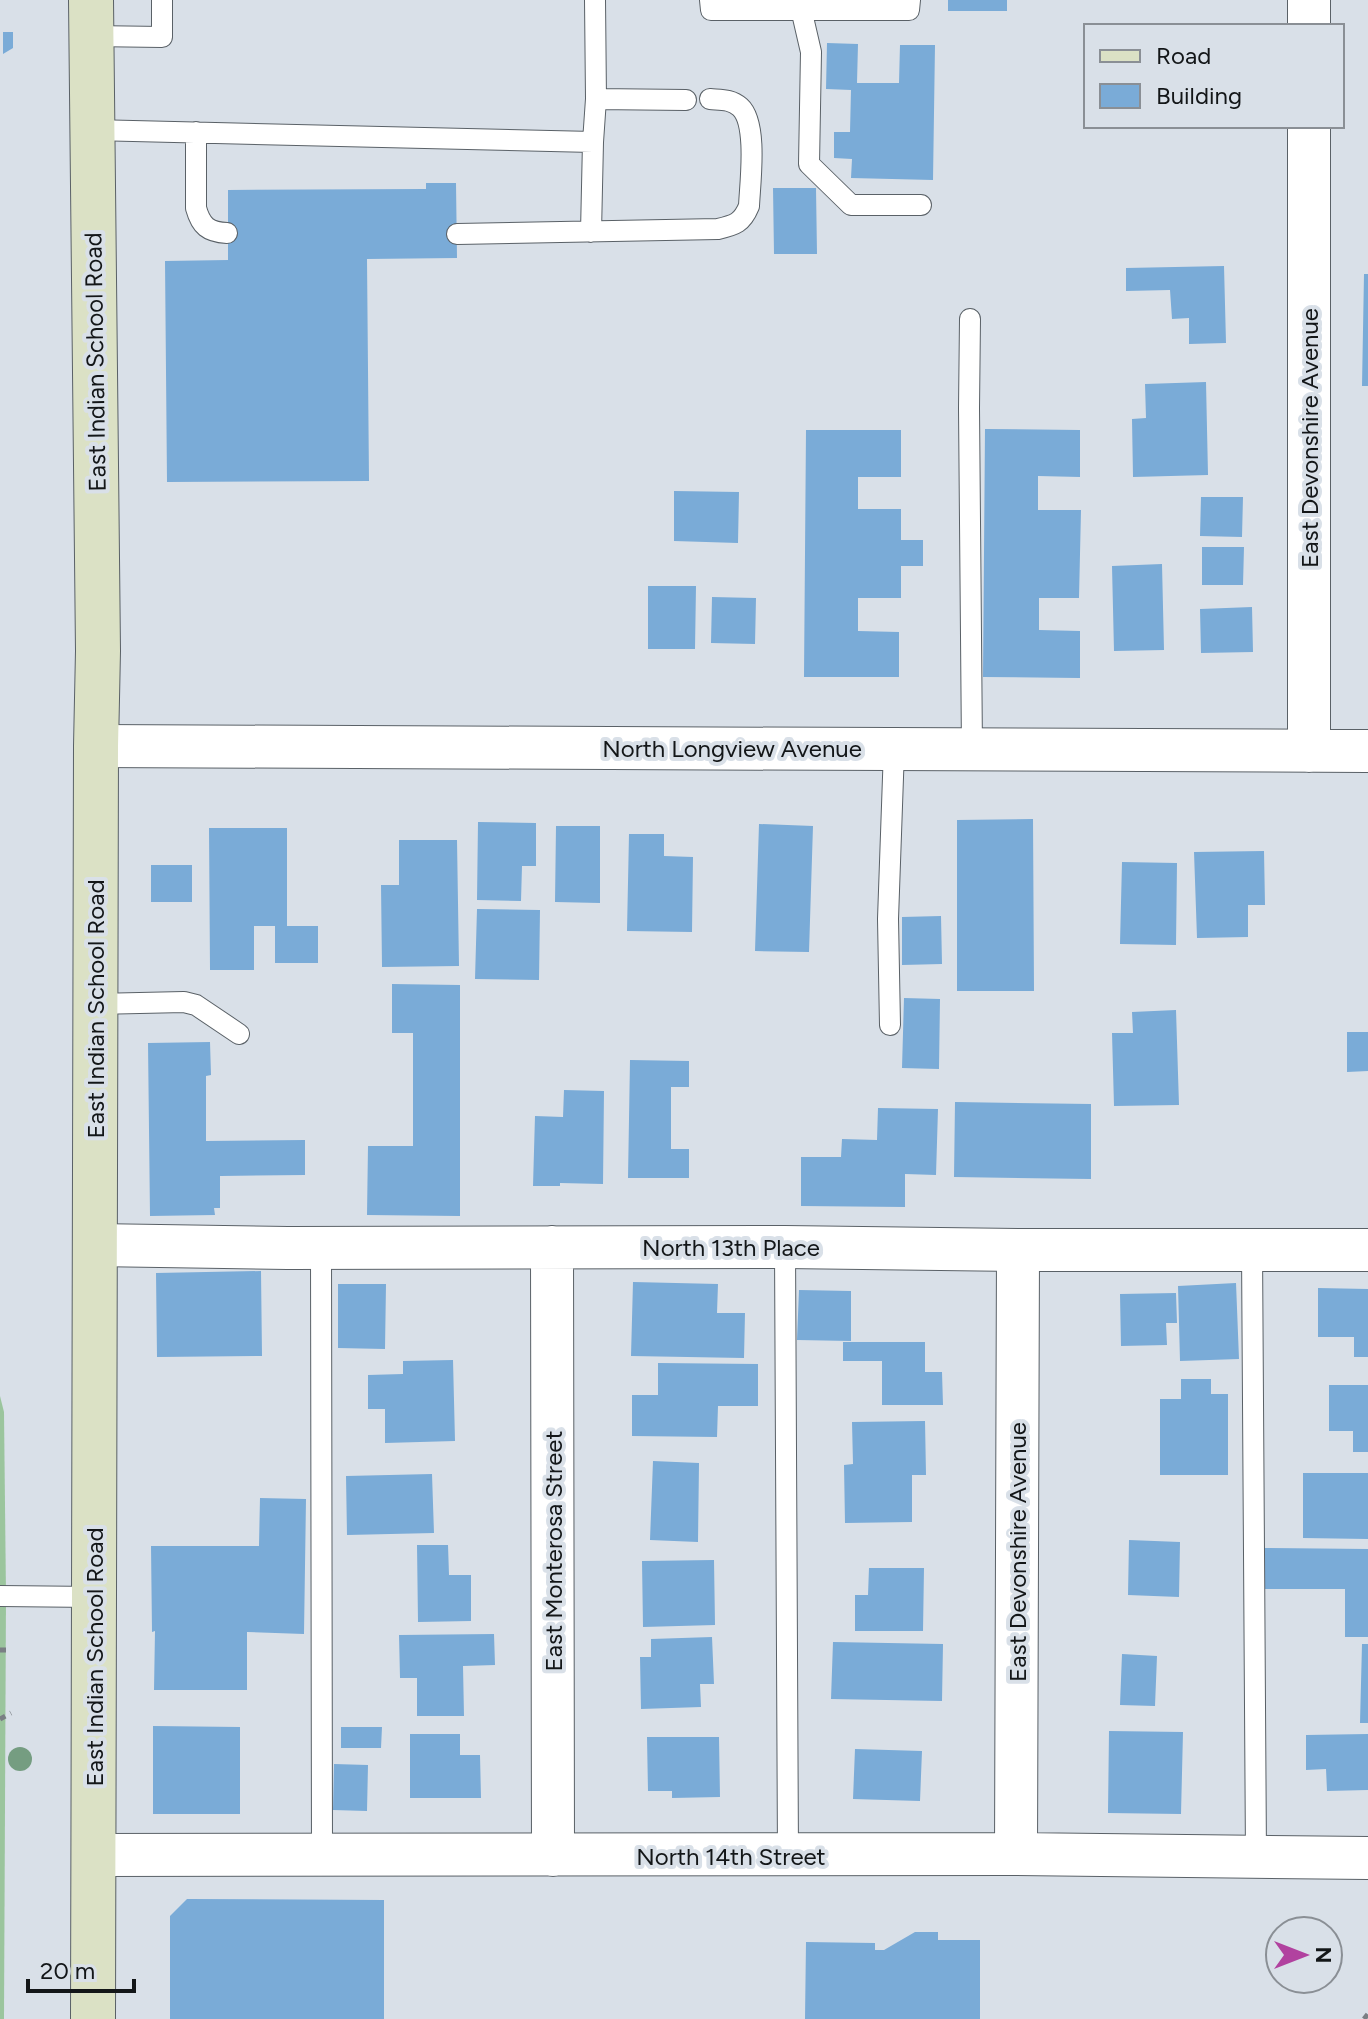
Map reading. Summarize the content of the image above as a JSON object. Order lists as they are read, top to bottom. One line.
{"streets":{"main road":["East Indian School Road"],"street":["East Devonshire Avenue","North Longview Avenue","North 13th Place","East Monterosa Street","North 14th Street"]},"crossings":[["East Indian School Road","North Longview Avenue"],["East Indian School Road","North 13th Place"],["East Indian School Road","North 14th Street"],["East Devonshire Avenue","North Longview Avenue"],["East Devonshire Avenue","North 13th Place"],["East Devonshire Avenue","North 14th Street"],["North 13th Place","East Monterosa Street"],["East Monterosa Street","North 14th Street"]],"legend":["Road","Building"],"scale_bar":"20 m","north":"right"}
